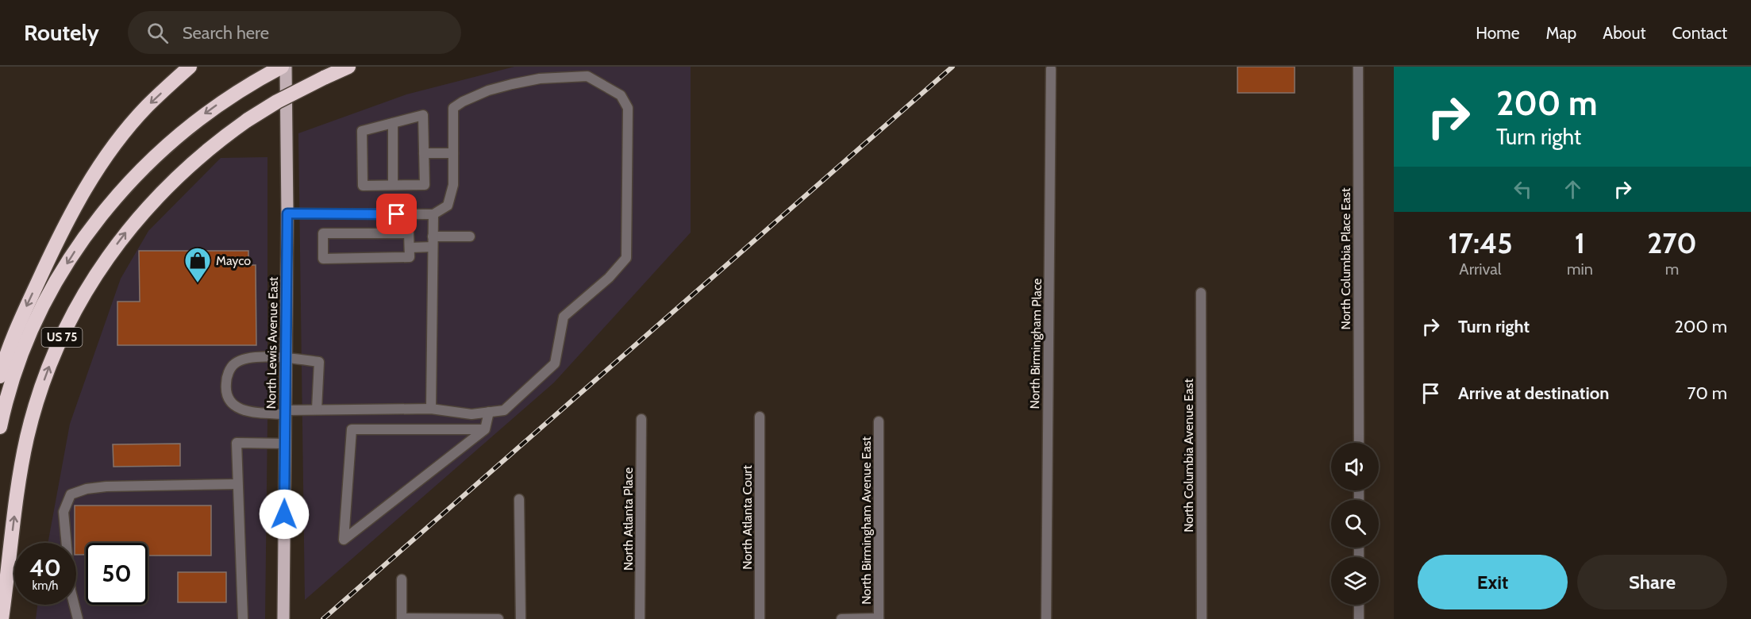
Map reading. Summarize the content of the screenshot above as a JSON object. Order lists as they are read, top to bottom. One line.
{"streets":{"highway":["US 75"],"main road":["North Lewis Avenue East"],"street":["North Columbia Place East","North Birmingham Place","North Columbia Avenue East","North Atlanta Court","North Atlanta Place","North Birmingham Avenue East"]},"places":{"shop":["Mayco"]},"page":{"header":"Routely","search":"Search here","nav":["Home","Map","About","Contact"],"turn":["200 m","Turn right"],"eta":["17:45","Arrival","1","min","270","m"],"list":[{"name":"Turn right","value":"200 m"},{"name":"Arrive at destination","value":"70 m"}],"speed":"40 km/h","limit":"50","buttons":["Exit","Share"]}}
